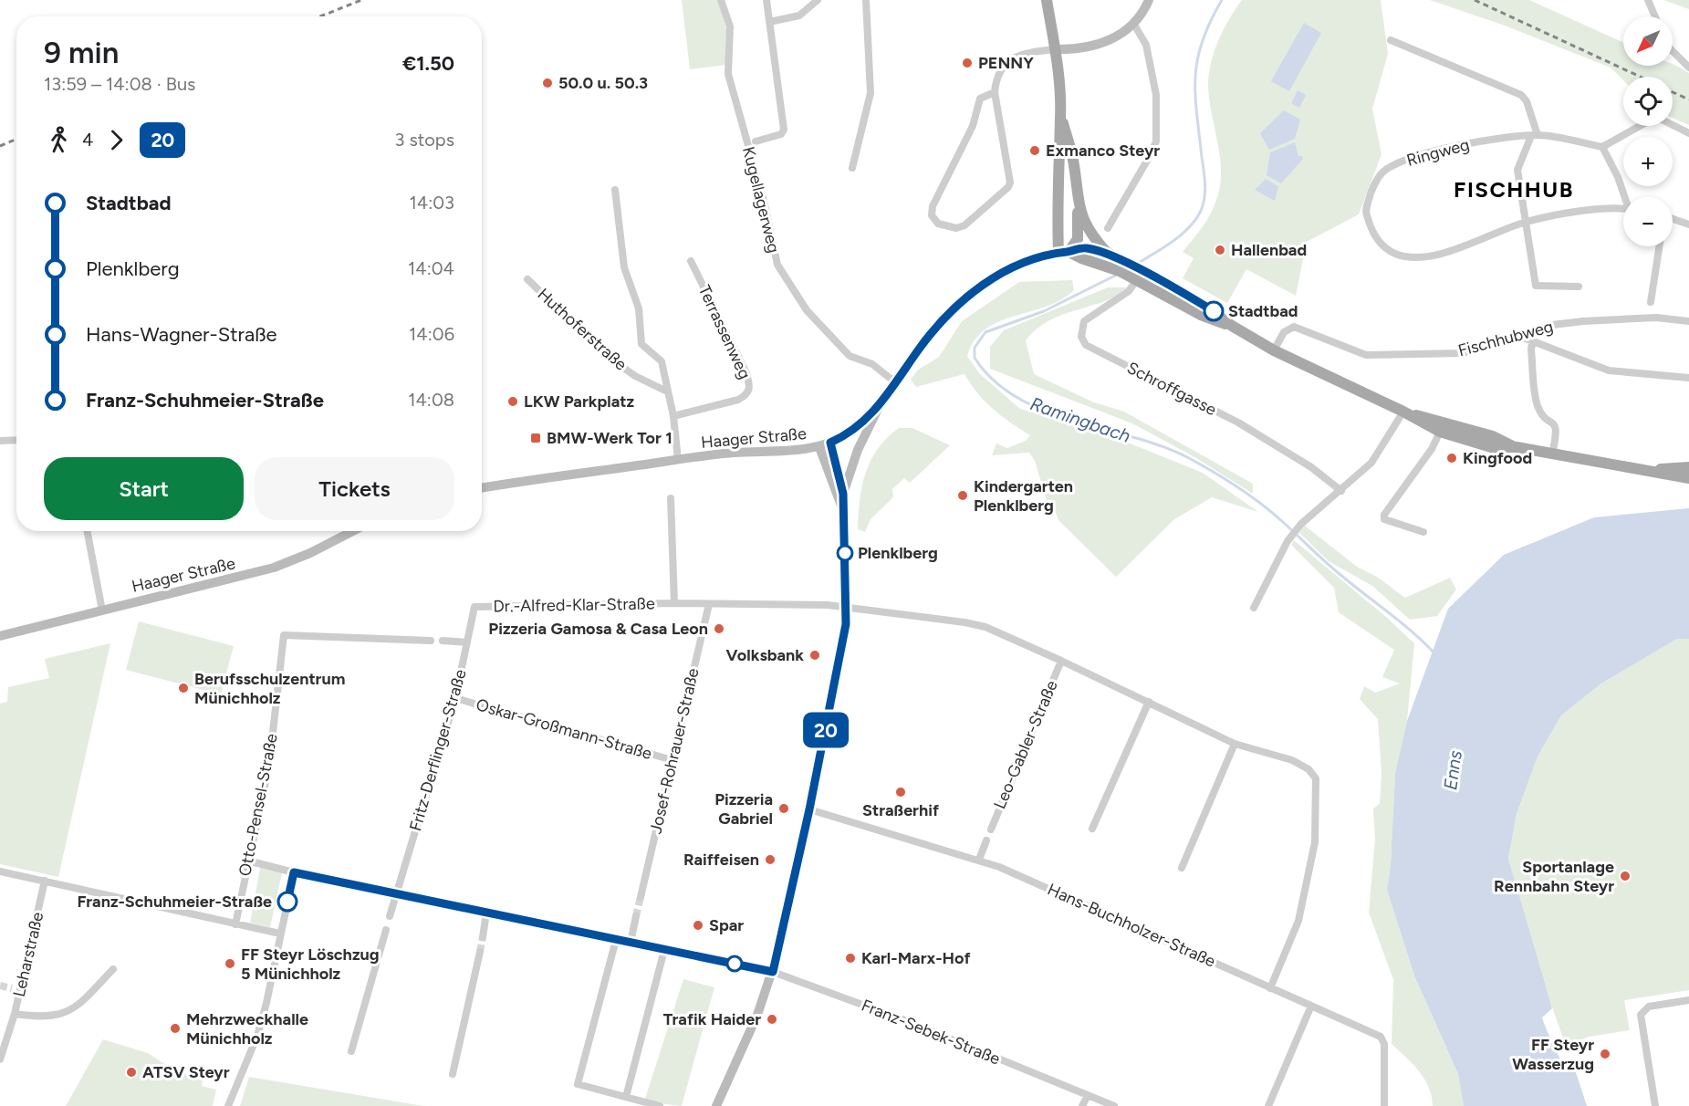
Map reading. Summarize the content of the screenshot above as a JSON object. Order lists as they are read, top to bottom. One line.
{"streets":{"main road":["Haager Straße"],"street":["Ringweg","Kugellagerweg","Huthoferstraße","Terrassenweg","Fischhubweg","Schroffgasse","Dr.-Alfred-Klar-Straße","Oskar-Großmann-Straße","Leo-Gabler-Straße","Fritz-Derflinger-Straße","Josef-Rohrauer-Straße","Otto-Pensel-Straße","Hans-Buchholzer-Straße","Leharstraße","Franz-Sebek-Straße"]},"crossings":[["Kugellagerweg","Haager Straße"],["Huthoferstraße","Terrassenweg"],["Huthoferstraße","Haager Straße"],["Dr.-Alfred-Klar-Straße","Leo-Gabler-Straße"],["Dr.-Alfred-Klar-Straße","Fritz-Derflinger-Straße"],["Dr.-Alfred-Klar-Straße","Josef-Rohrauer-Straße"],["Oskar-Großmann-Straße","Fritz-Derflinger-Straße"],["Oskar-Großmann-Straße","Josef-Rohrauer-Straße"],["Leo-Gabler-Straße","Hans-Buchholzer-Straße"],["Fritz-Derflinger-Straße","Franz-Sebek-Straße"],["Otto-Pensel-Straße","Franz-Sebek-Straße"]],"districts":["FISCHHUB"],"water":["Ramingbach","Enns"],"places":{"other":["PENNY","50.0 u. 50.3","Exmanco Steyr","Hallenbad","Stadtbad","LKW Parkplatz","Kingfood","Kindergarten Plenklberg","Plenklberg","Pizzeria Gamosa & Casa Leon","Volksbank","Berufsschulzentrum Münichholz","Straßerhif","Pizzeria Gabriel","Raiffeisen","Sportanlage Rennbahn Steyr","Franz-Schuhmeier-Straße","Spar","Karl-Marx-Hof","FF Steyr Löschzug 5 Münichholz","Trafik Haider","Mehrzweckhalle Münichholz","FF Steyr Wasserzug","ATSV Steyr"],"transit":["BMW-Werk Tor 1"]},"lines":["bus line 20"],"north":"bottom left","page":{"on_map":"20","map_buttons":["+","−"],"heading":["9 min","13:59 – 14:08 · Bus","€1.50"],"legs":["4","20","3 stops"],"list":[{"name":"Stadtbad","value":"14:03"},{"name":"Plenklberg","value":"14:04"},{"name":"Hans-Wagner-Straße","value":"14:06"},{"name":"Franz-Schuhmeier-Straße","value":"14:08"}],"buttons":["Start","Tickets"]}}
